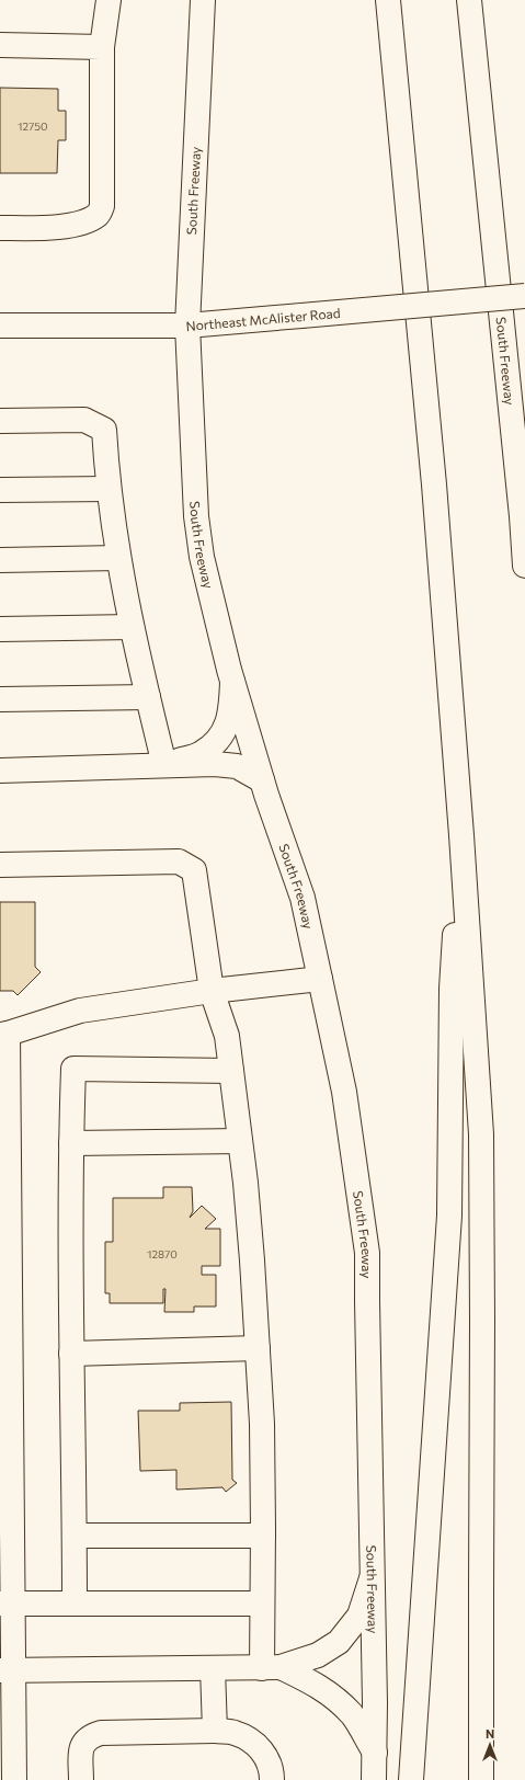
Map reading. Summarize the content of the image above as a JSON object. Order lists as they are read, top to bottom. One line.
{"streets":{"main road":["South Freeway","Northeast McAlister Road"]},"crossings":[["South Freeway","Northeast McAlister Road"]],"house_numbers":["12750","12870"],"north":"top"}
